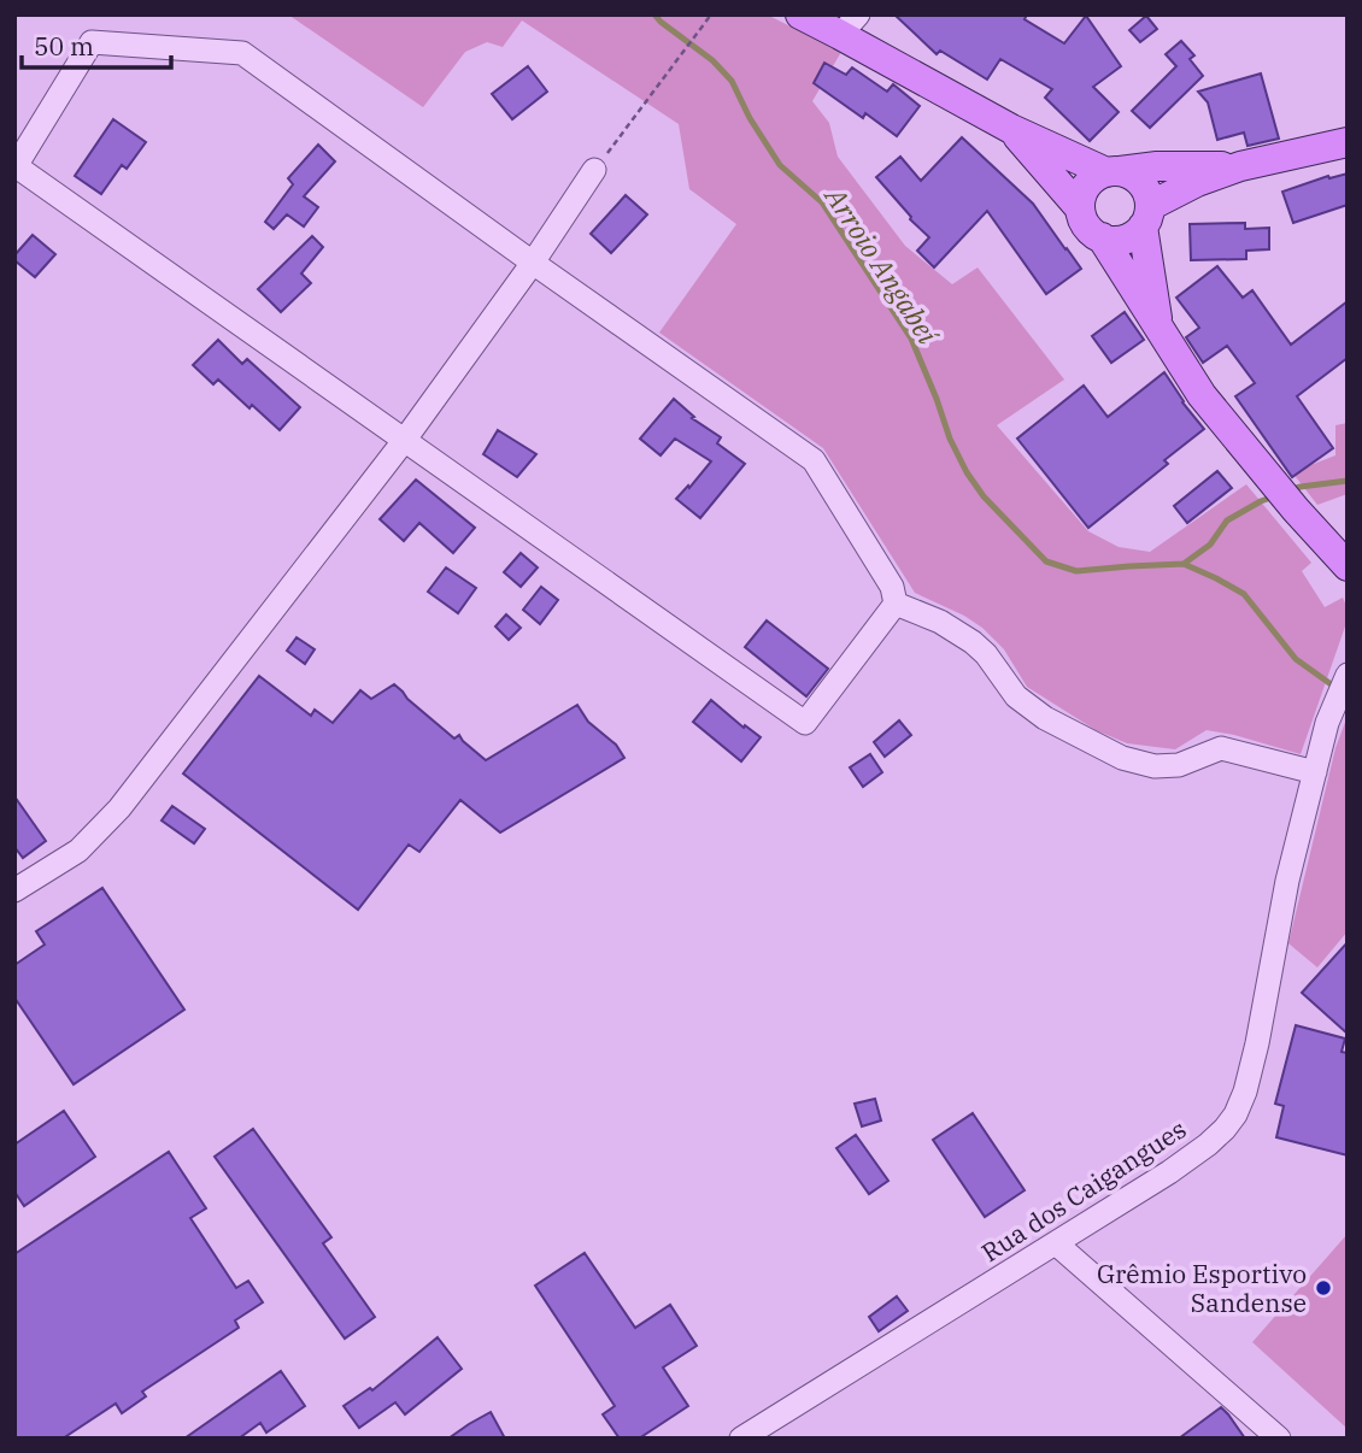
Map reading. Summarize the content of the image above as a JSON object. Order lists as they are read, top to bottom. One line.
{"streets":{"street":["Rua dos Caigangues"]},"water":["Arroio Angabeí"],"places":["Grêmio Esportivo Sandense"],"scale_bar":"50 m"}
